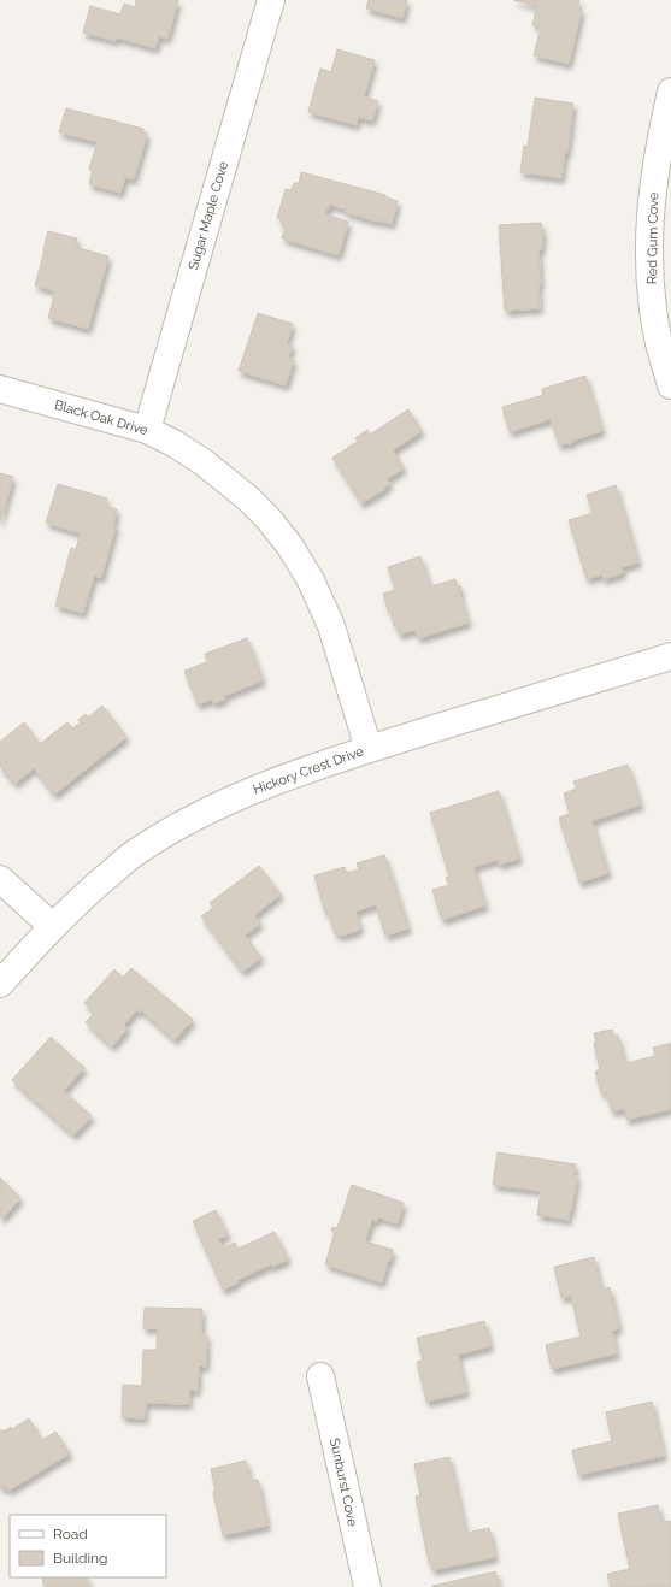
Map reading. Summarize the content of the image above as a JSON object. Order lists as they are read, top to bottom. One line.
{"streets":{"street":["Sugar Maple Cove","Red Gum Cove","Black Oak Drive","Hickory Crest Drive","Sunburst Cove"]},"crossings":[["Sugar Maple Cove","Black Oak Drive"],["Black Oak Drive","Hickory Crest Drive"]],"legend":["Road","Building"]}
